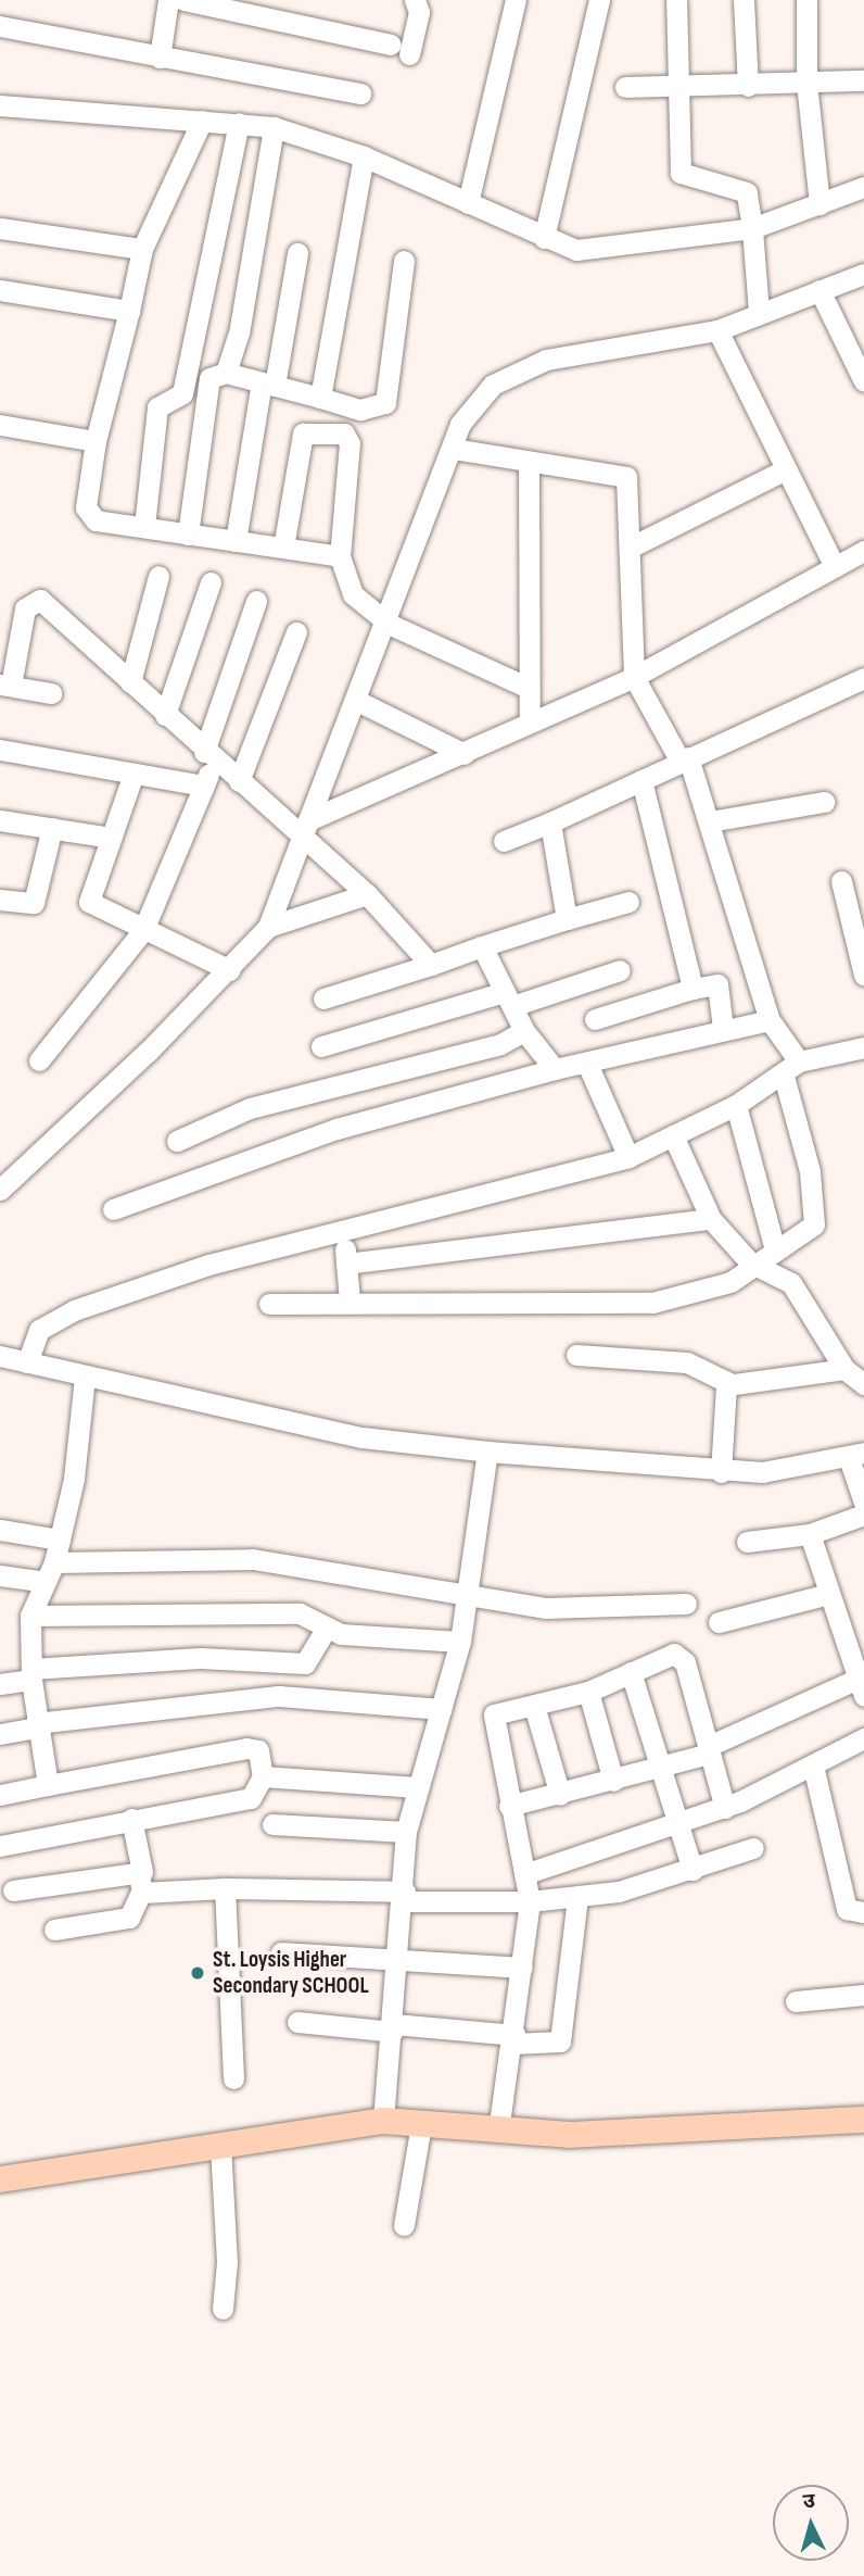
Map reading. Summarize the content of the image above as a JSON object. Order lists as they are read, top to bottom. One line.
{"places":["St. Loysis Higher Secondary SCHOOL"],"north":"top"}
